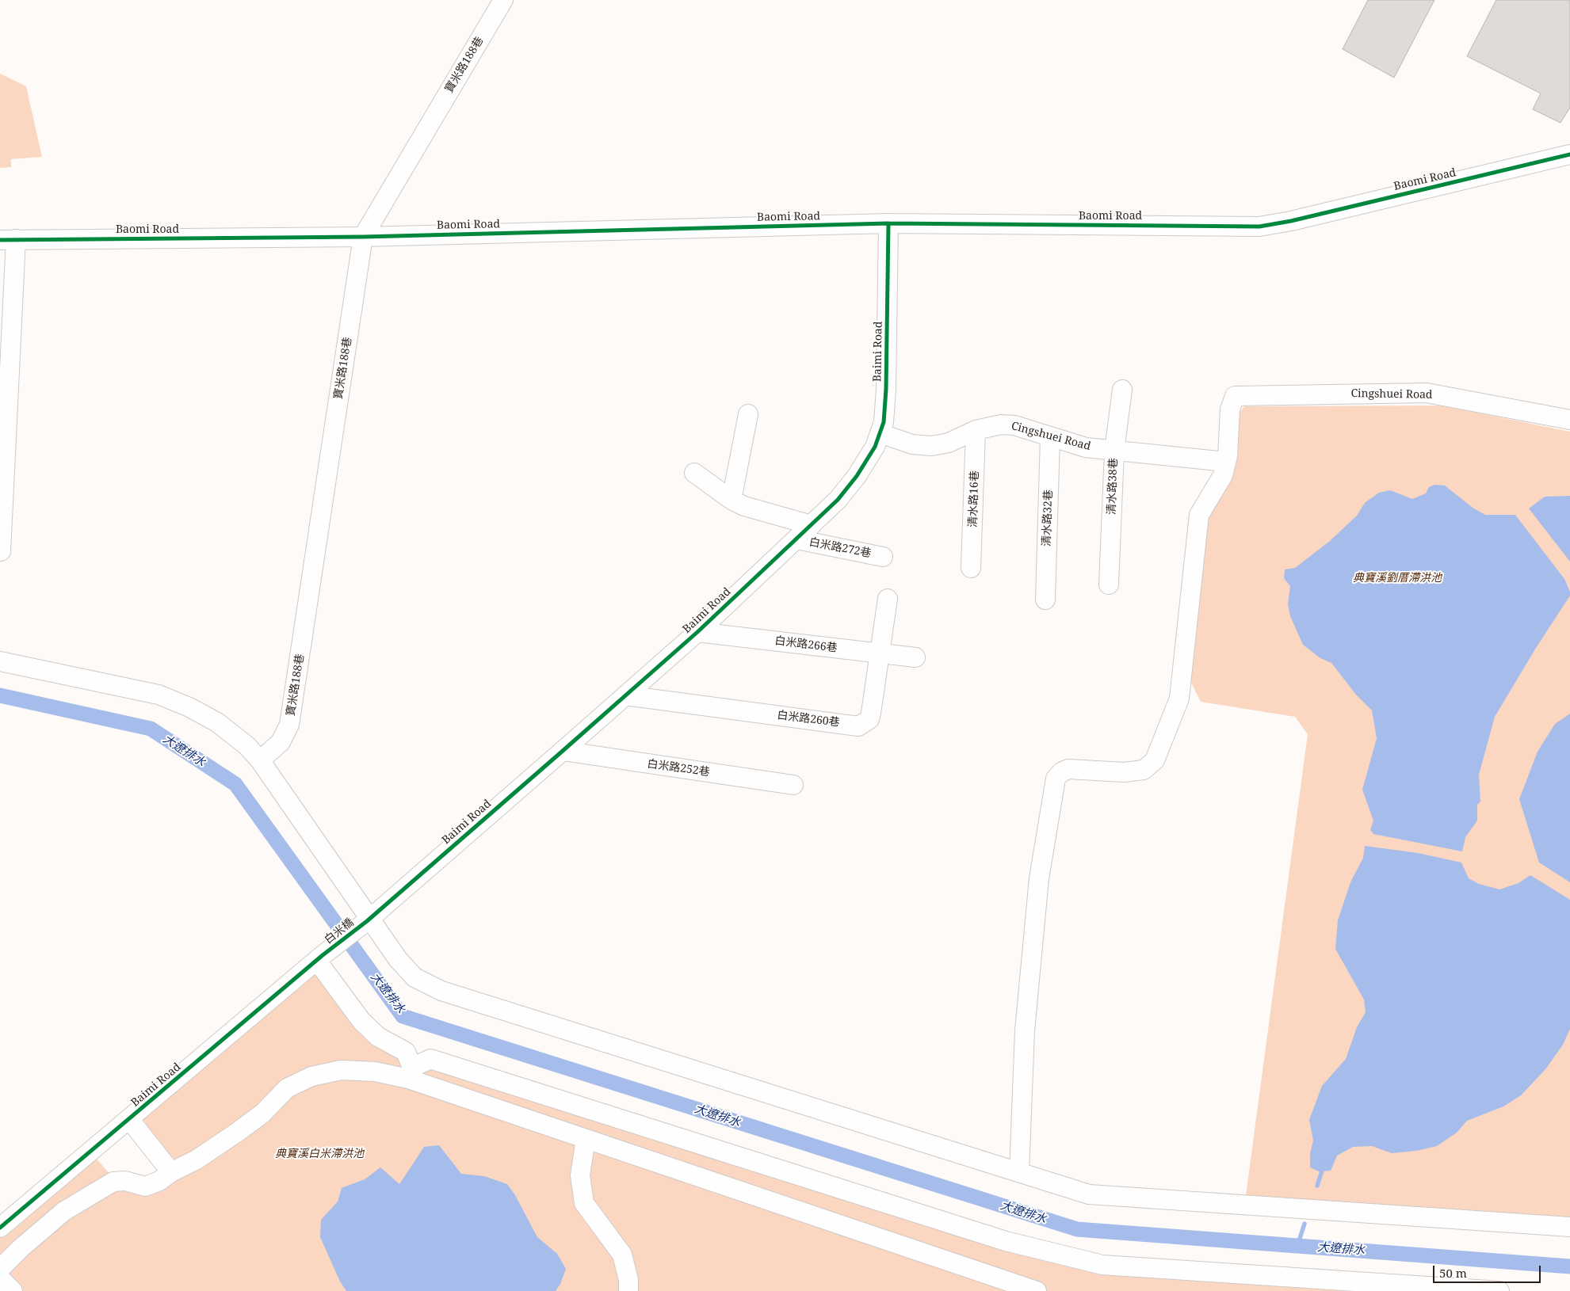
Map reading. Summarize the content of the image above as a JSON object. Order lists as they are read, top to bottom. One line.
{"streets":{"street":["寶米路188巷","Baomi Road","Baimi Road","Cingshuei Road","清水路38巷","清水路16巷","清水路32巷","白米路272巷","白米路266巷","白米路260巷","白米路252巷","白米橋"]},"crossings":[["寶米路188巷","Baomi Road"],["Baomi Road","Baimi Road"],["Baimi Road","Cingshuei Road"],["Baimi Road","白米路272巷"],["Baimi Road","白米路266巷"],["Baimi Road","白米路260巷"],["Baimi Road","白米路252巷"],["Baimi Road","白米橋"],["Cingshuei Road","清水路38巷"],["Cingshuei Road","清水路16巷"],["Cingshuei Road","清水路32巷"],["白米路266巷","白米路260巷"]],"water":["大遼排水"],"parks":["典寶溪劉厝滯洪池","典寶溪白米滯洪池"],"scale_bar":"50 m"}
